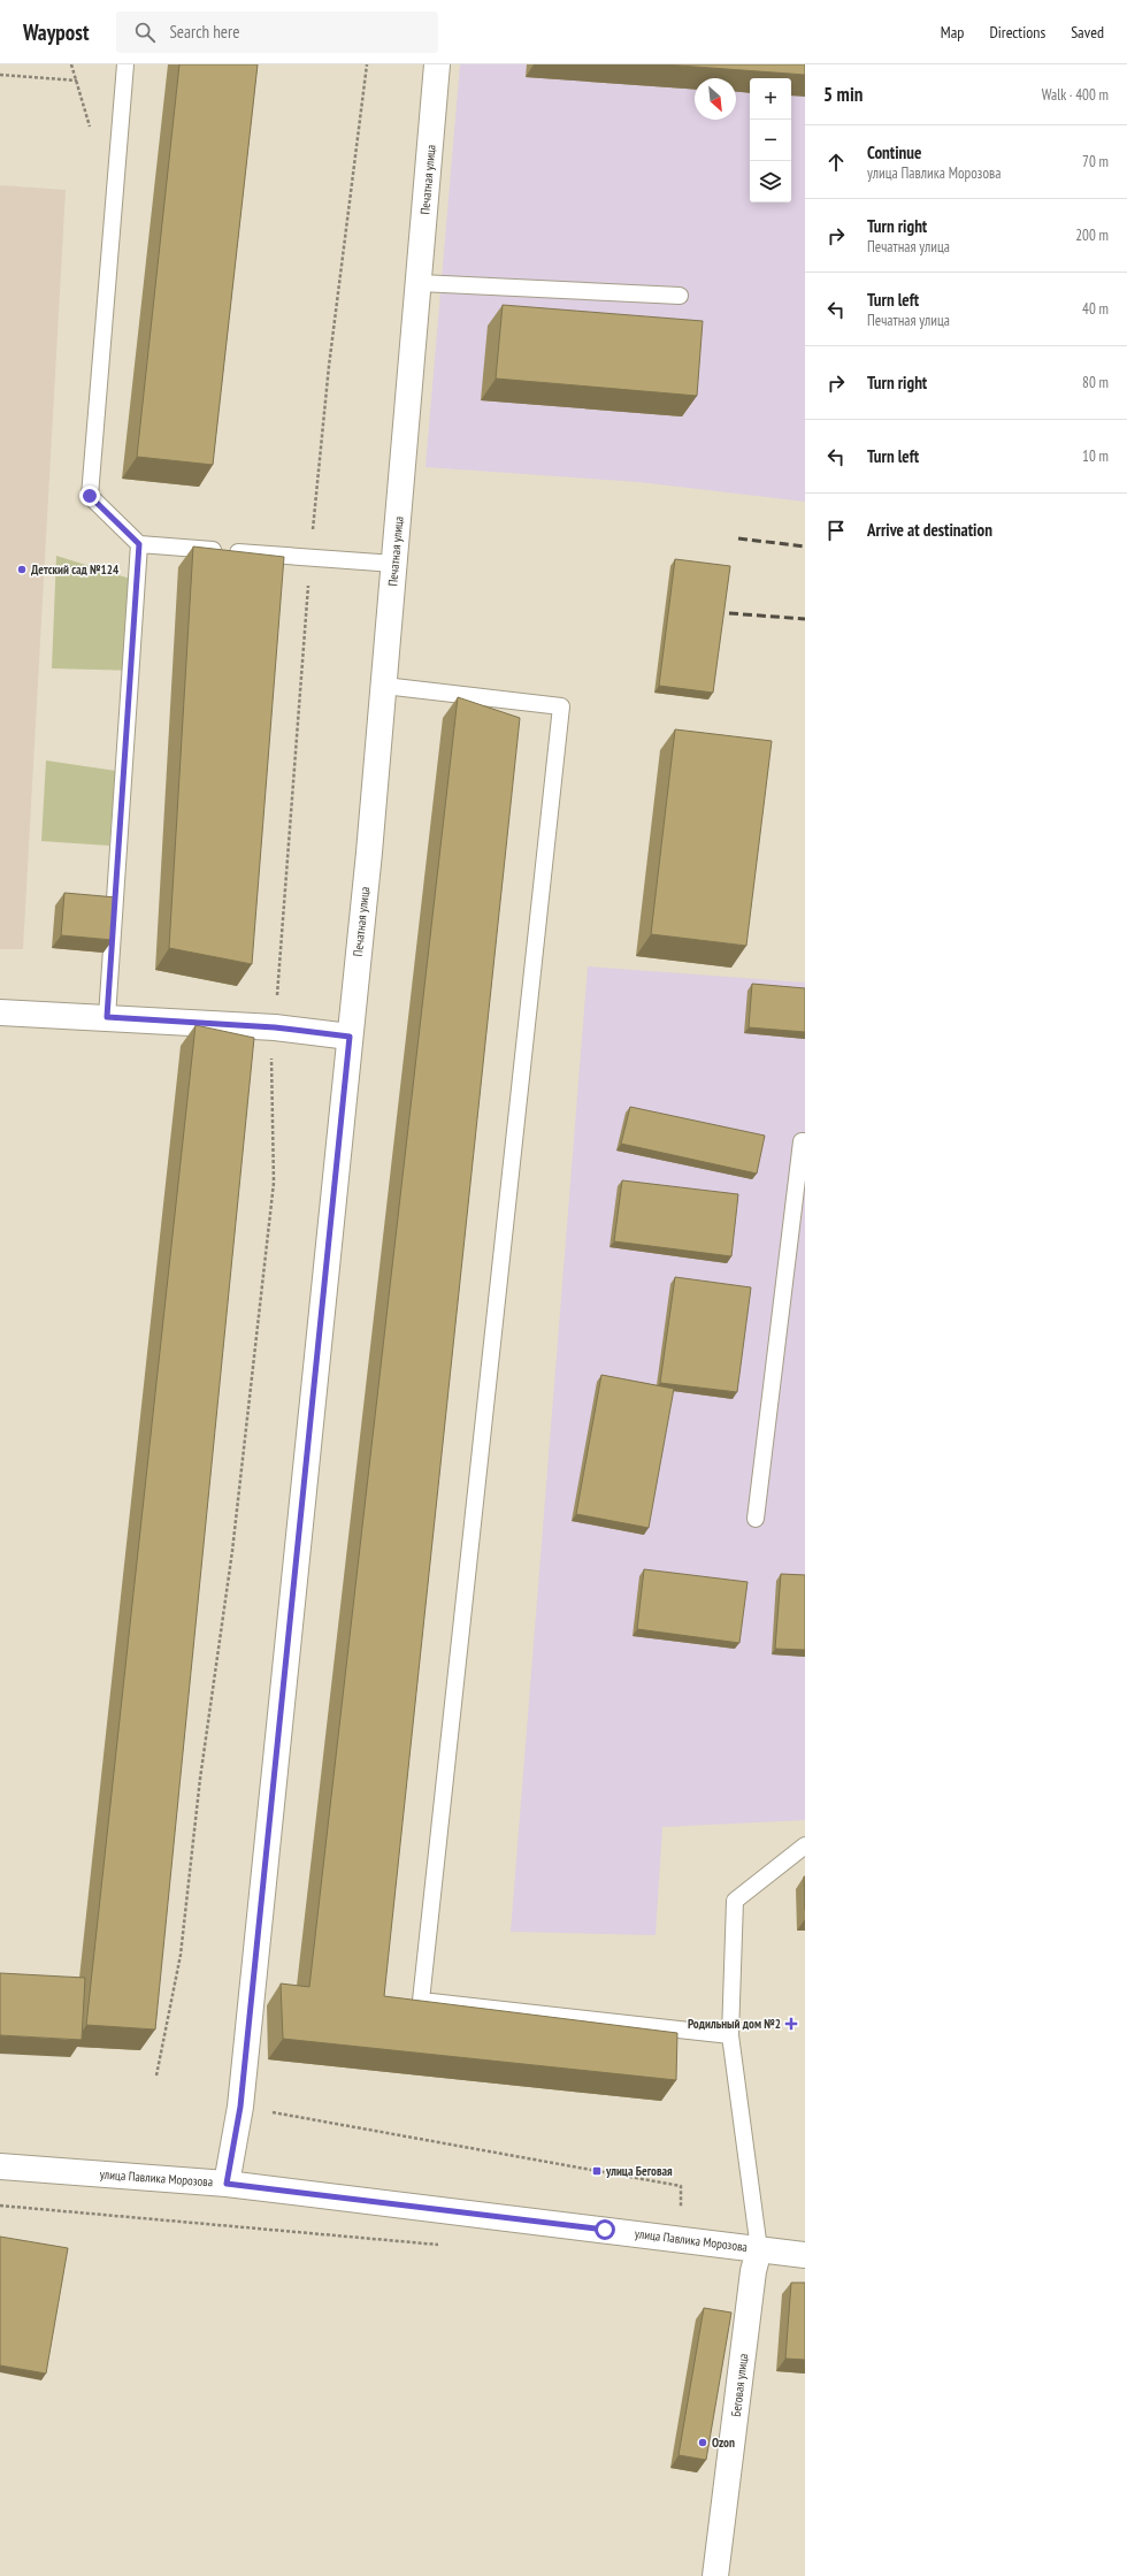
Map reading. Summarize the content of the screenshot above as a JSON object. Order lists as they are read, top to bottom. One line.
{"streets":{"street":["Печатная улица","улица Павлика Морозова","Беговая улица"]},"crossings":[["Печатная улица","улица Павлика Морозова"],["улица Павлика Морозова","Беговая улица"]],"places":{"other":["Детский сад №124","Ozon"],"health":["Родильный дом №2"],"transit":["улица Беговая"]},"north":"bottom right","page":{"header":"Waypost","search":"Search here","nav":["Map","Directions","Saved"],"heading":["5 min","Walk · 400 m"],"map_buttons":["+","−"],"list":[["Continue","улица Павлика Морозова","70 m"],["Turn right","Печатная улица","200 m"],["Turn left","Печатная улица","40 m"],["Turn right","80 m"],["Turn left","10 m"],"Arrive at destination"]}}
